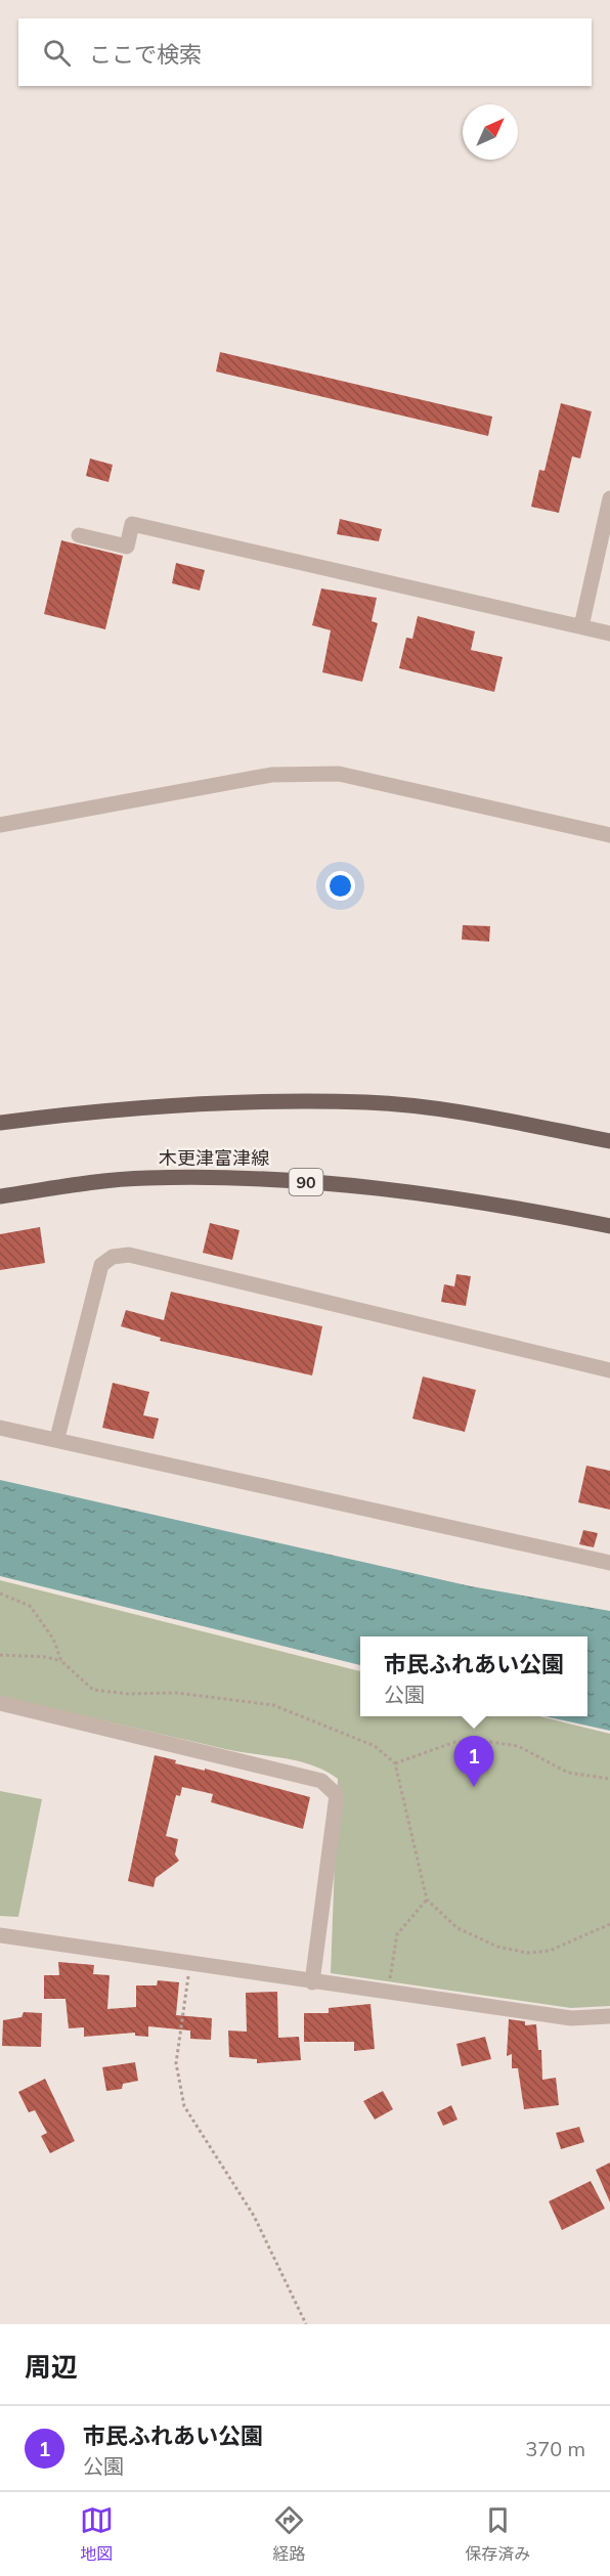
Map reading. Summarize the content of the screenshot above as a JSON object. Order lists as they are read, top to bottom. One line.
{"streets":{"main road":["木更津富津線","90"]},"north":"top right","page":{"search":"ここで検索","popup":["市民ふれあい公園","公園"],"pins":"1","heading":"周辺","list":[{"mark":"1","name":"市民ふれあい公園","note":"公園","value":"370 m"}],"nav":["地図","経路","保存済み"]}}
